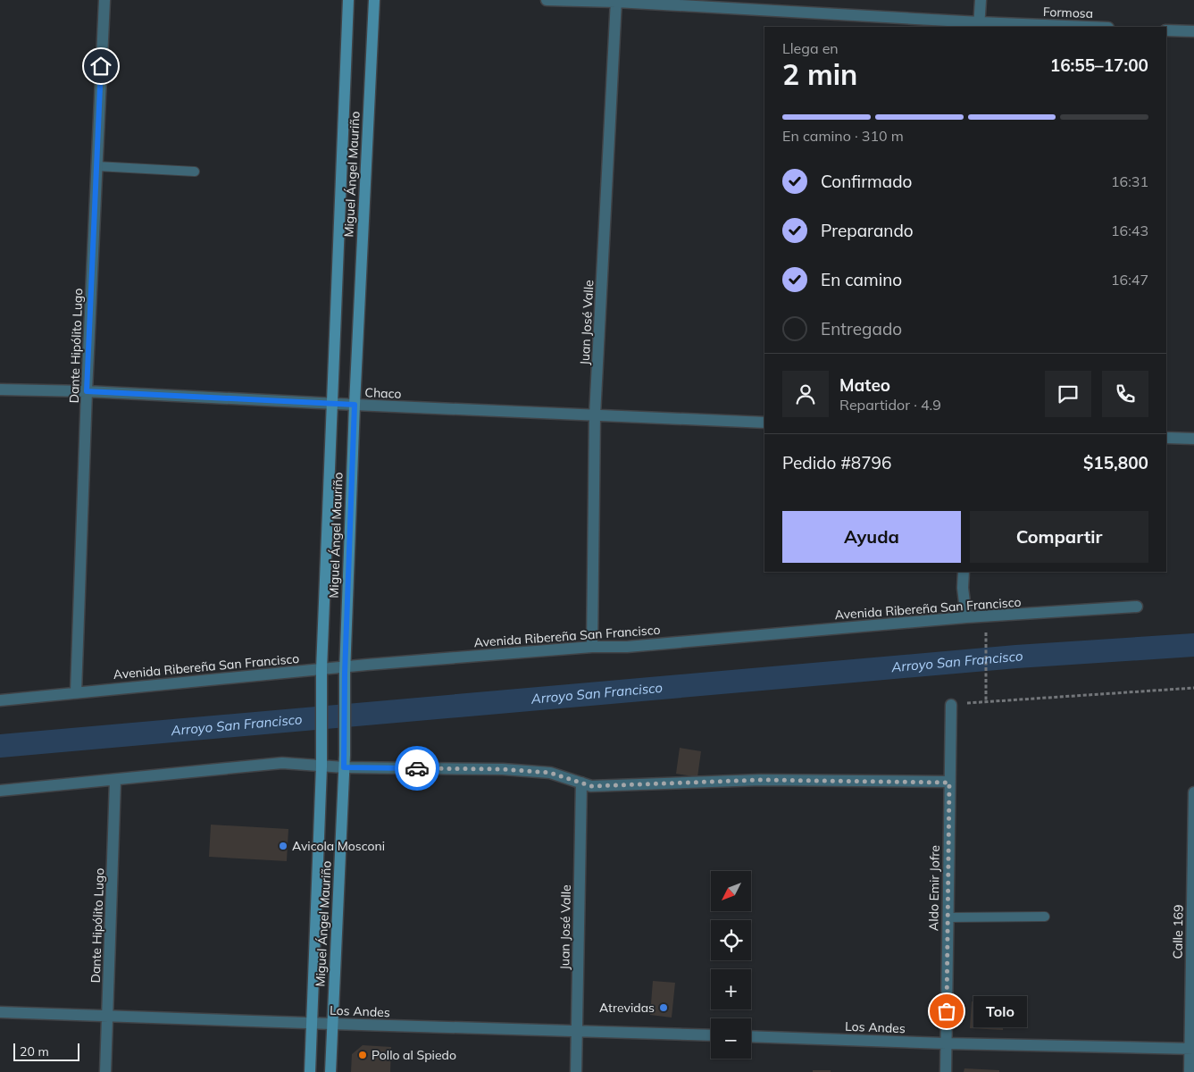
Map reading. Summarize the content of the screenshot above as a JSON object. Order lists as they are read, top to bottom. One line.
{"streets":{"main road":["Miguel Ángel Mauriño"],"street":["Formosa","Juan José Valle","Dante Hipólito Lugo","Chaco","Avenida Ribereña San Francisco","Aldo Emir Jofre","Calle 169","Los Andes"]},"crossings":[["Formosa","Juan José Valle"],["Miguel Ángel Mauriño","Chaco"],["Miguel Ángel Mauriño","Avenida Ribereña San Francisco"],["Miguel Ángel Mauriño","Los Andes"],["Juan José Valle","Chaco"],["Juan José Valle","Avenida Ribereña San Francisco"],["Juan José Valle","Los Andes"],["Dante Hipólito Lugo","Chaco"],["Dante Hipólito Lugo","Avenida Ribereña San Francisco"],["Dante Hipólito Lugo","Los Andes"],["Aldo Emir Jofre","Los Andes"],["Calle 169","Los Andes"]],"water":["Arroyo San Francisco"],"places":["Avicola Mosconi","Atrevidas","Tolo","Pollo al Spiedo"],"scale_bar":"20 m","north":"bottom left","page":{"heading":["2 min","Llega en","16:55–17:00"],"panel":["Mateo","Repartidor · 4.9","Pedido #8796","$15,800"],"bar":"En camino · 310 m","list":[["Confirmado","16:31"],["Preparando","16:43"],["En camino","16:47"],"Entregado"],"buttons":["Ayuda","Compartir"],"map_buttons":["+","−"],"bubble":"Tolo","scale":"20 m"}}
